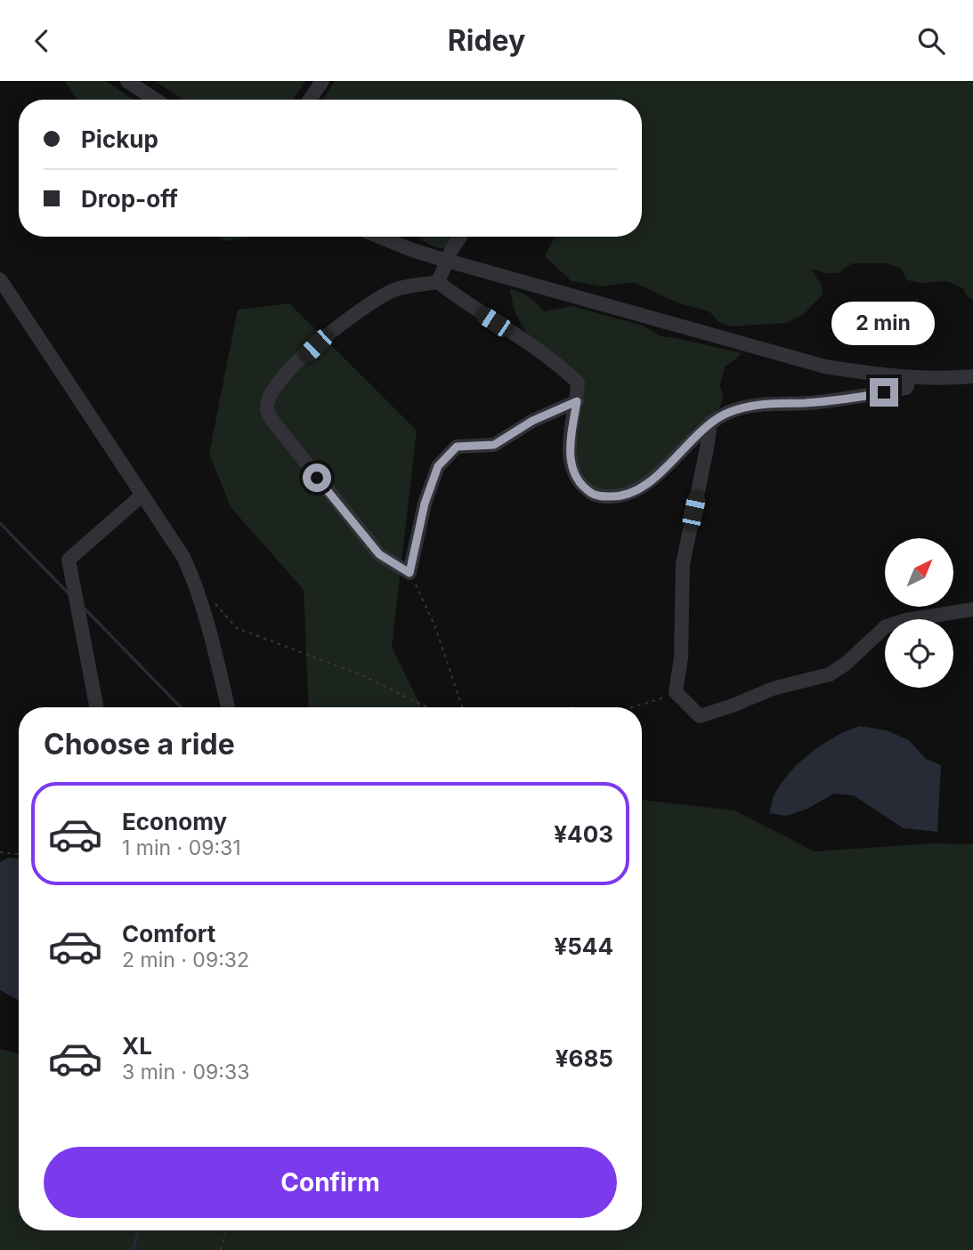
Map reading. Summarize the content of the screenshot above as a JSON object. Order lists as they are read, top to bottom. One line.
{"north":"top right","page":{"header":"Ridey","banner":["Pickup","Drop-off"],"bubble":"2 min","heading":"Choose a ride","list":[{"name":"Economy","note":"1 min · 09:31","value":"¥403"},{"name":"Comfort","note":"2 min · 09:32","value":"¥544"},{"name":"XL","note":"3 min · 09:33","value":"¥685"}],"buttons":"Confirm"}}
